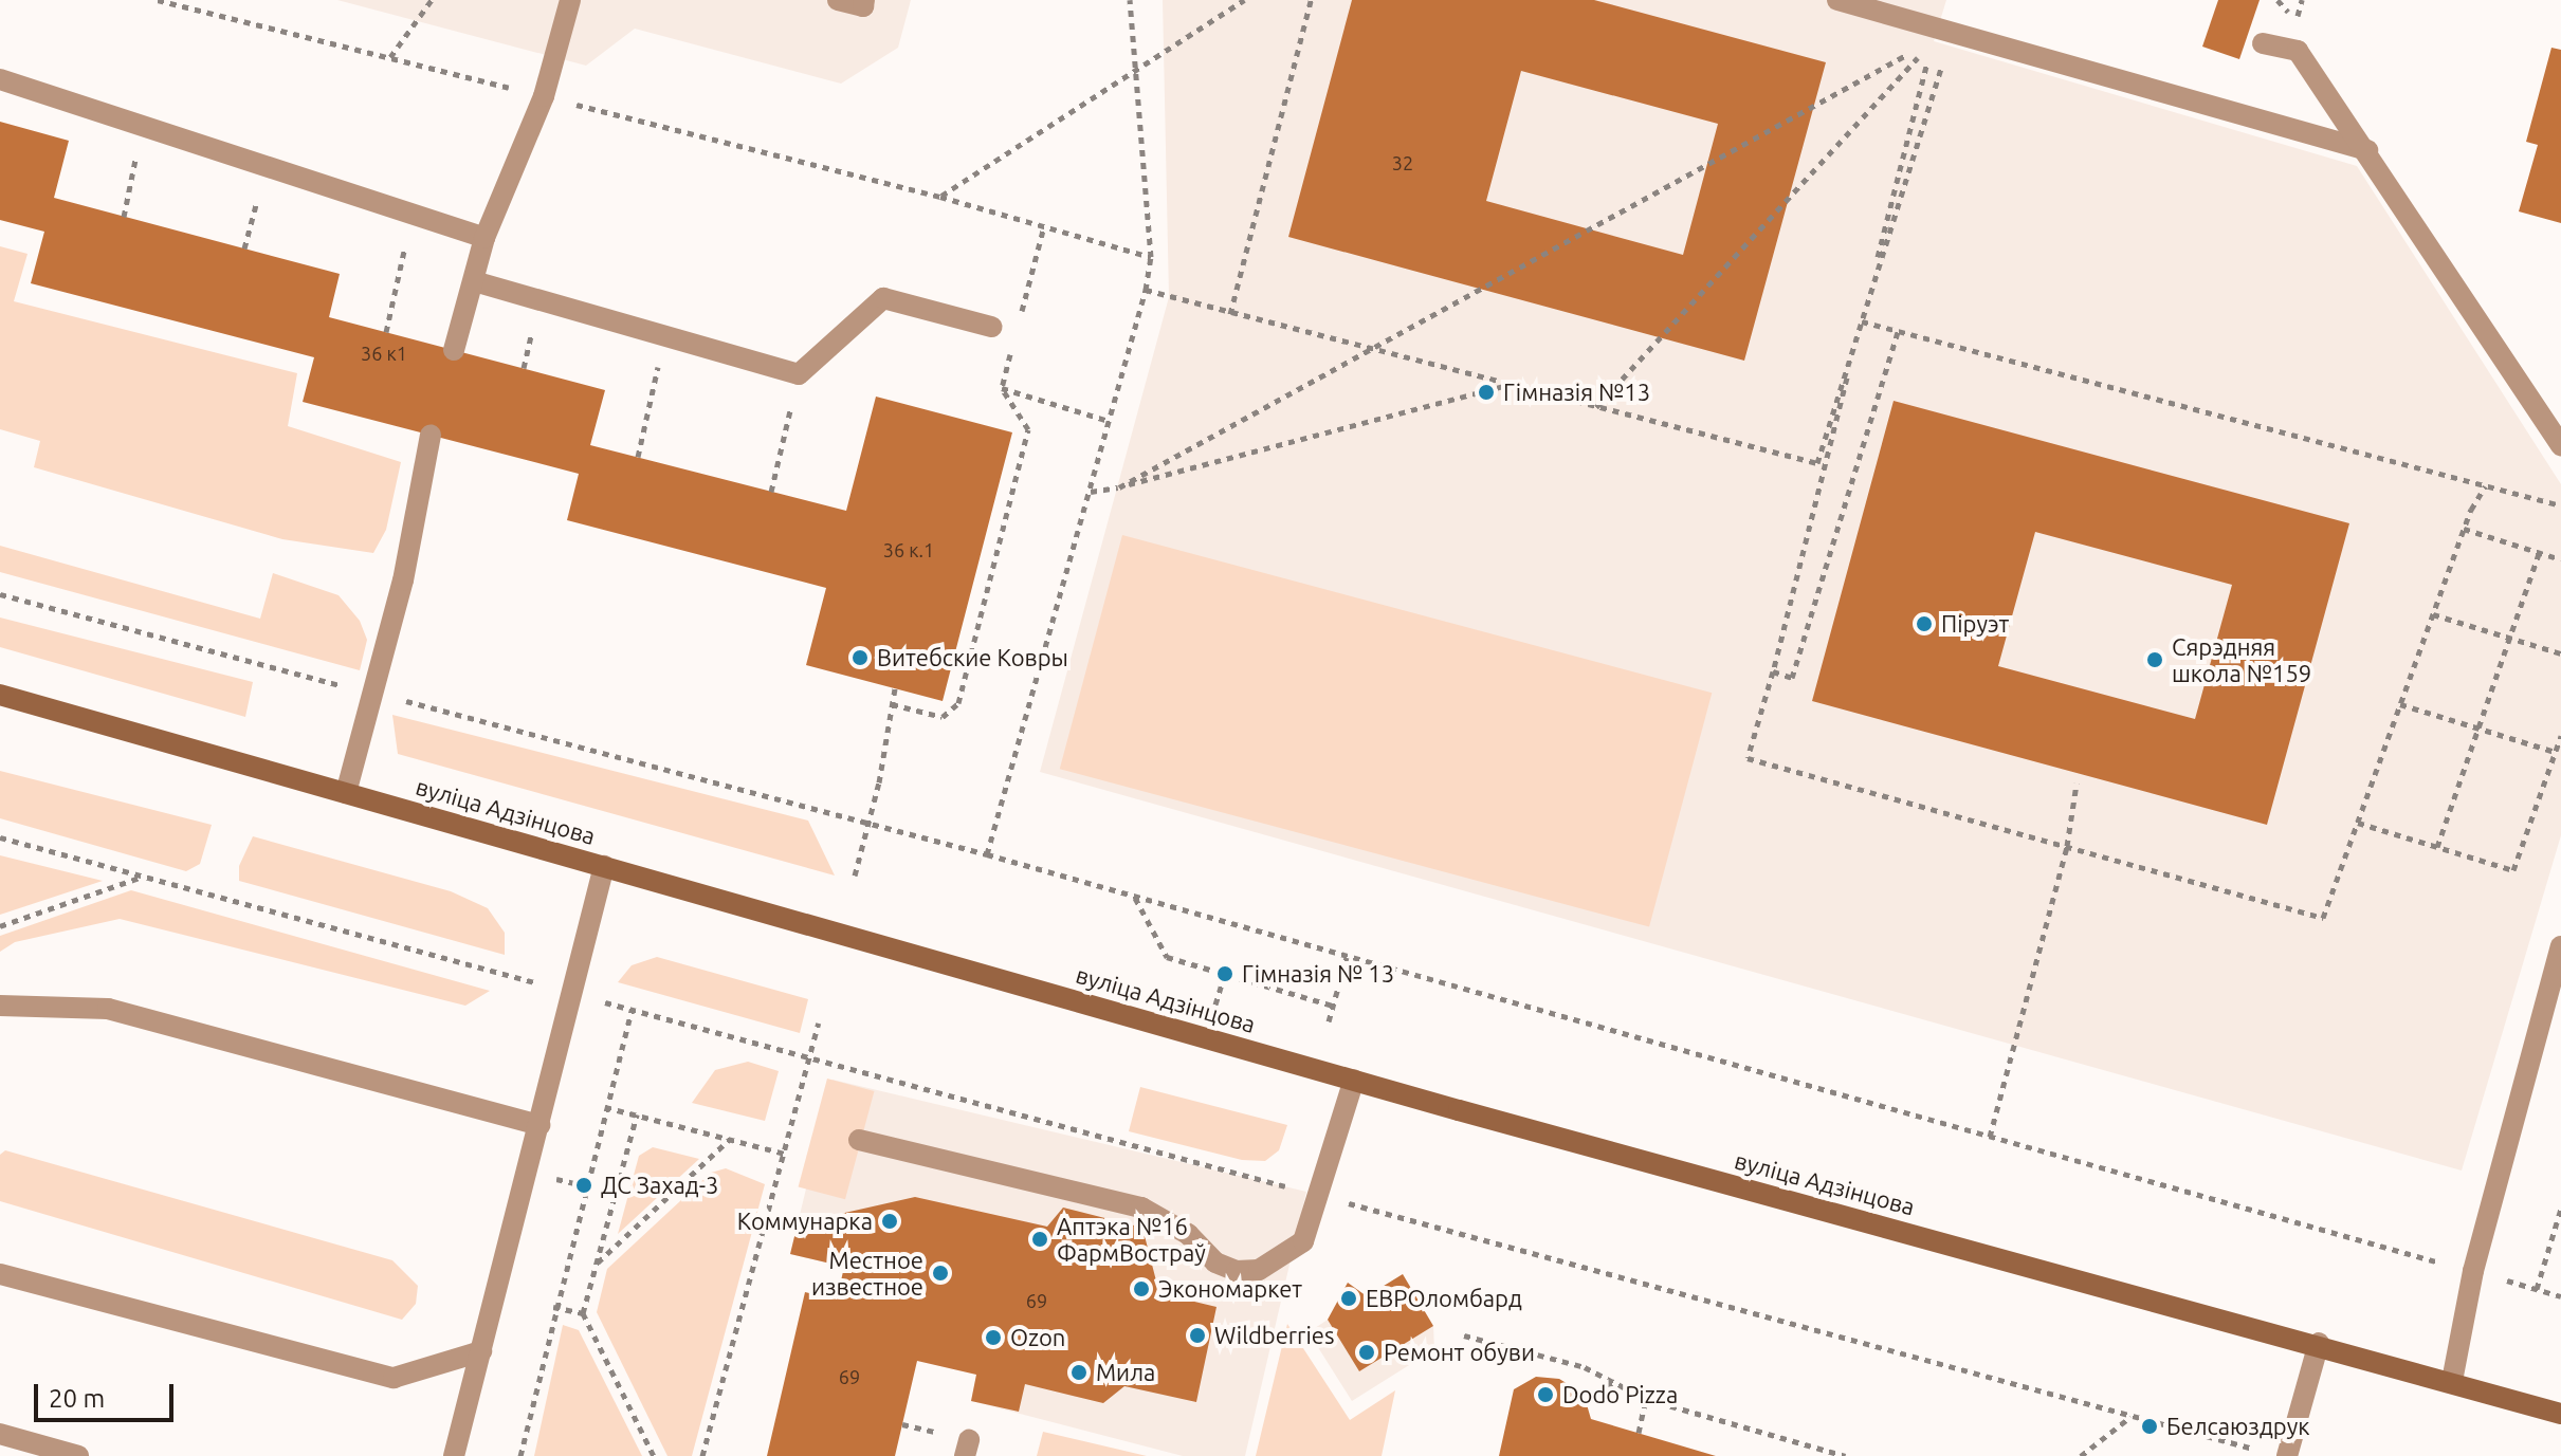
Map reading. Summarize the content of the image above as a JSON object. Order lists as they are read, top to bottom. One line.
{"streets":{"main road":["вуліца Адзінцова"]},"places":["Гімназія №13","Піруэт","Витебские Ковры","Сярэдняя школа №159","Гімназія № 13","ДС Захад-3","Коммунарка","Аптэка №16 ФармВостраў","Местное известное","Экономаркет","ЕВРОломбард","Wildberries","Ozon","Ремонт обуви","Мила","Dodo Pizza","Белсаюздрук"],"house_numbers":["32","36 к1","36 к.1","69","69"],"scale_bar":"20 m"}
